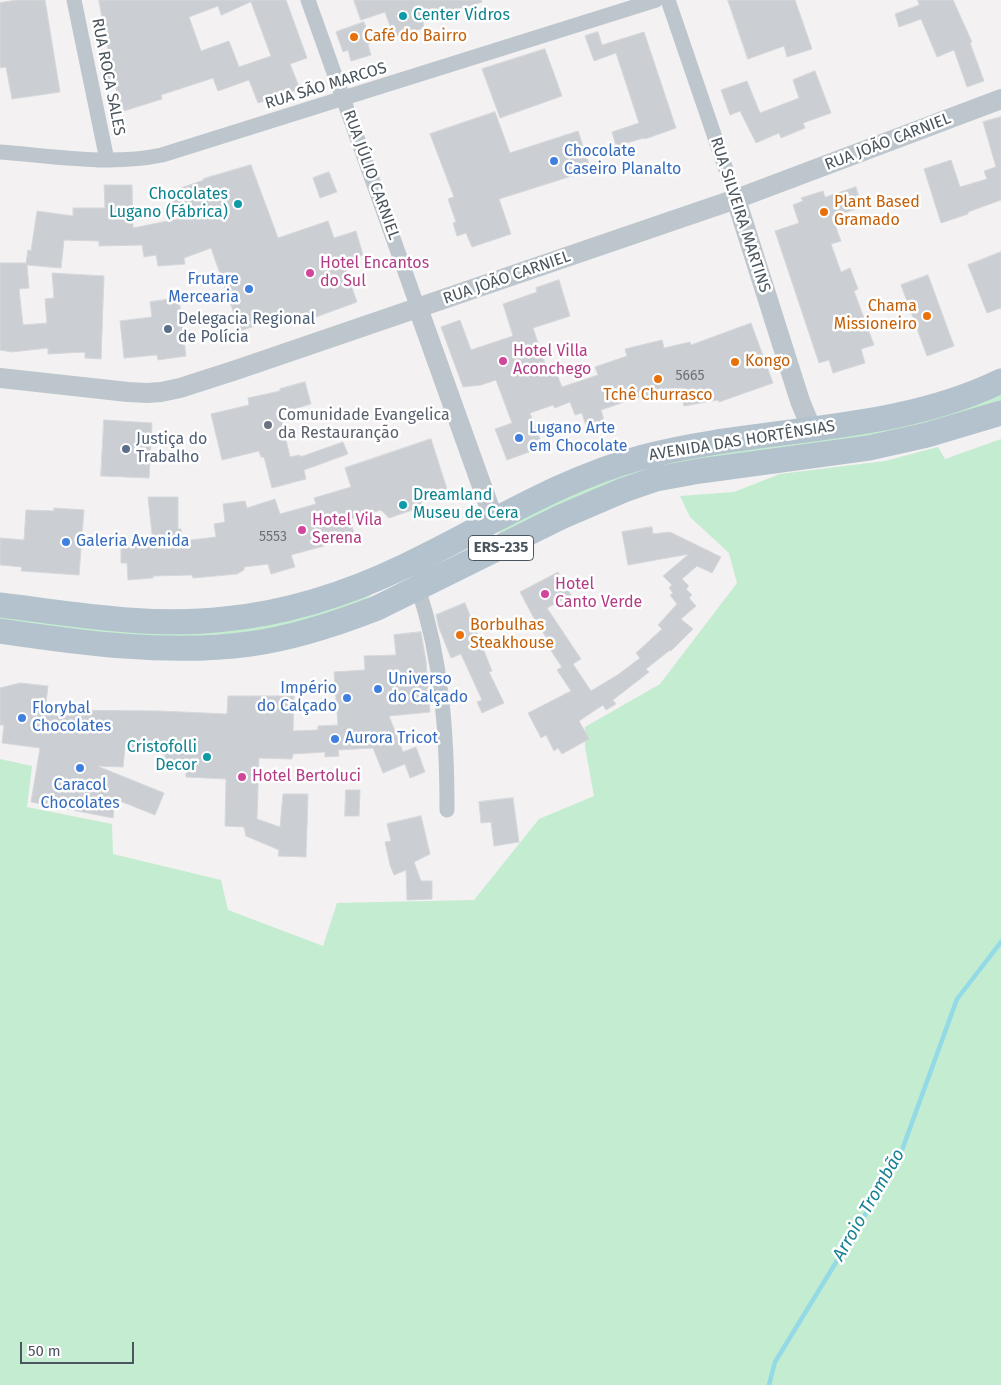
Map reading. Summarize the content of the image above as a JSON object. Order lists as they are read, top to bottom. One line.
{"streets":{"main road":["AVENIDA DAS HORTÊNSIAS","ERS-235"],"street":["RUA ROCA SALES","RUA SÃO MARCOS","RUA JOÃO CARNIEL","RUA JÚLIO CARNIEL","RUA SILVEIRA MARTINS"]},"crossings":[["RUA ROCA SALES","RUA SÃO MARCOS"],["RUA SÃO MARCOS","RUA JÚLIO CARNIEL"],["RUA JOÃO CARNIEL","RUA JÚLIO CARNIEL"],["RUA JOÃO CARNIEL","RUA SILVEIRA MARTINS"],["RUA JÚLIO CARNIEL","AVENIDA DAS HORTÊNSIAS"],["RUA SILVEIRA MARTINS","AVENIDA DAS HORTÊNSIAS"]],"water":["Arroio Trombão"],"places":["Center Vidros","Café do Bairro","Chocolate Caseiro Planalto","Chocolates Lugano (Fábrica)","Plant Based Gramado","Hotel Encantos do Sul","Frutare Mercearia","Chama Missioneiro","Delegacia Regional de Polícia","Hotel Villa Aconchego","Kongo","Tchê Churrasco","Comunidade Evangelica da Restauranção","Lugano Arte em Chocolate","Justiça do Trabalho","Dreamland Museu de Cera","Hotel Vila Serena","Galeria Avenida","Hotel Canto Verde","Borbulhas Steakhouse","Universo do Calçado","Império do Calçado","Florybal Chocolates","Aurora Tricot","Cristofolli Decor","Caracol Chocolates","Hotel Bertoluci"],"house_numbers":["5665","5553"],"scale_bar":"50 m"}
